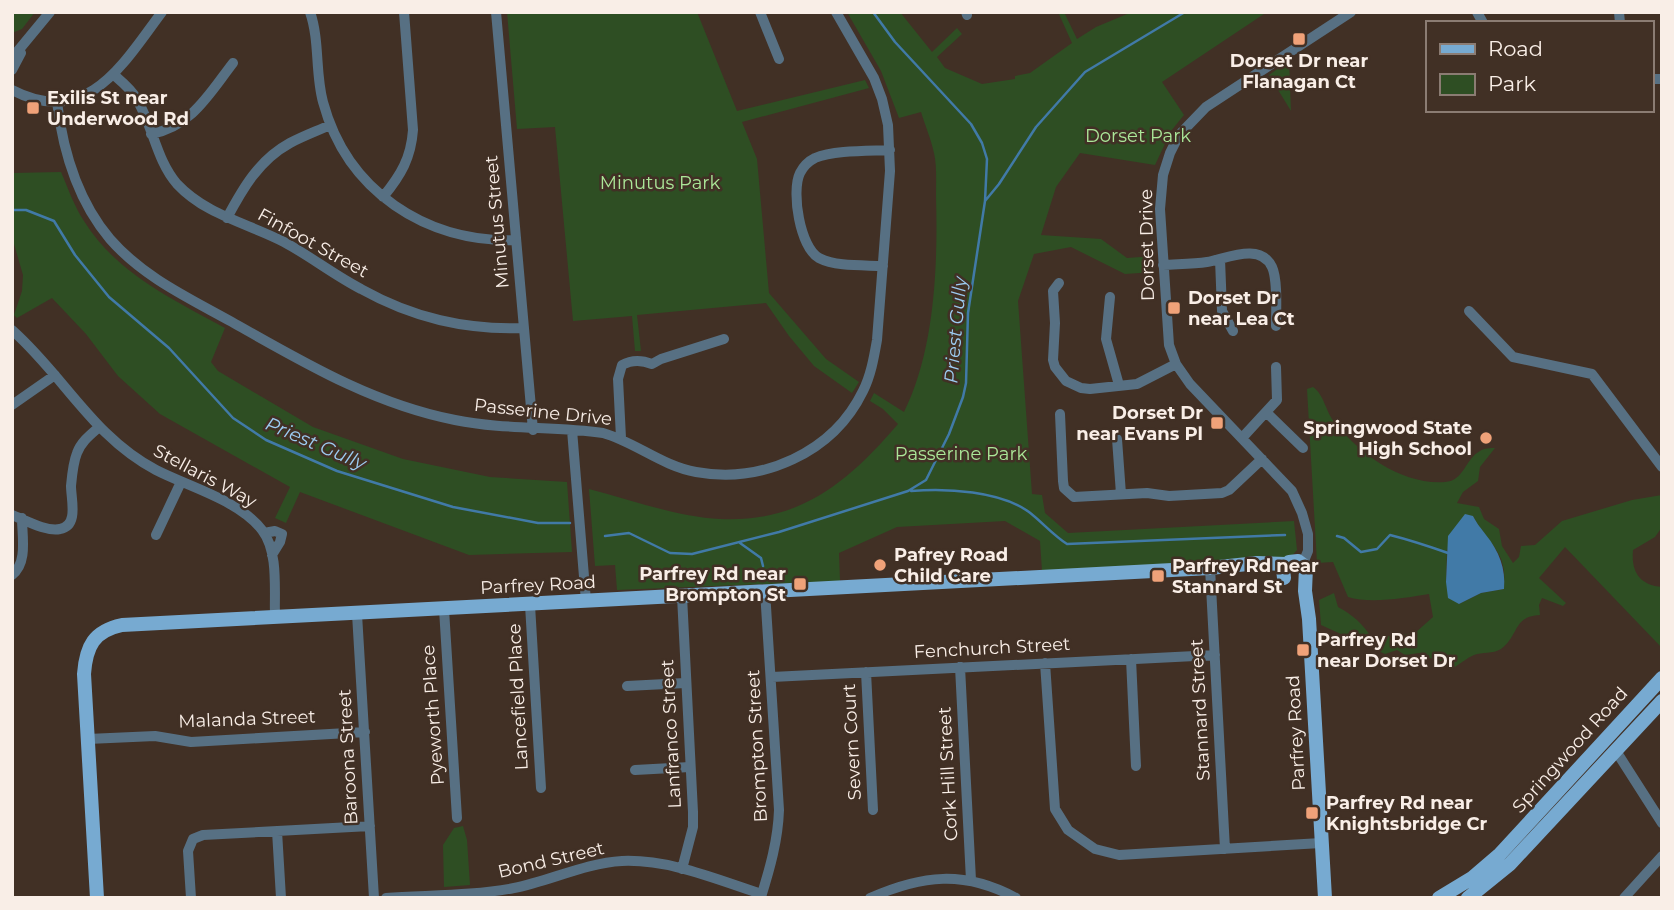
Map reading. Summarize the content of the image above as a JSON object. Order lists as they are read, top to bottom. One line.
{"streets":{"main road":["Parfrey Road","Springwood Road"],"street":["Minutus Street","Finfoot Street","Dorset Drive","Passerine Drive","Stellaris Way","Fenchurch Street","Lancefield Place","Stannard Street","Pyeworth Place","Malanda Street","Lanfranco Street","Severn Court","Brompton Street","Baroona Street","Cork Hill Street","Bond Street"]},"crossings":[["Minutus Street","Finfoot Street"],["Minutus Street","Passerine Drive"],["Dorset Drive","Parfrey Road"],["Stellaris Way","Parfrey Road"],["Parfrey Road","Lancefield Place"],["Parfrey Road","Stannard Street"],["Parfrey Road","Pyeworth Place"],["Parfrey Road","Malanda Street"],["Parfrey Road","Lanfranco Street"],["Parfrey Road","Brompton Street"],["Parfrey Road","Baroona Street"],["Fenchurch Street","Stannard Street"],["Fenchurch Street","Severn Court"],["Fenchurch Street","Brompton Street"],["Fenchurch Street","Cork Hill Street"],["Malanda Street","Baroona Street"],["Lanfranco Street","Bond Street"],["Brompton Street","Bond Street"]],"water":["Priest Gully"],"parks":["Dorset Park","Minutus Park","Passerine Park"],"places":{"transit":["Dorset Dr near Flanagan Ct","Exilis St near Underwood Rd","Dorset Dr near Lea Ct","Dorset Dr near Evans Pl","Parfrey Rd near Stannard St","Parfrey Rd near Brompton St","Parfrey Rd near Dorset Dr","Parfrey Rd near Knightsbridge Cr"],"other":["Springwood State High School","Pafrey Road Child Care"]},"legend":["Road","Park"]}
